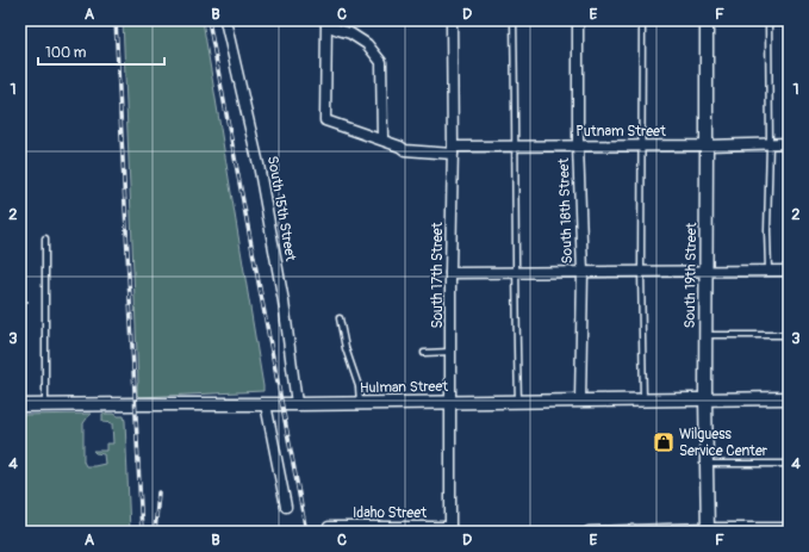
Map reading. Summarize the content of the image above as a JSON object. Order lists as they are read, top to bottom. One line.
{"streets":{"street":["Putnam Street","South 15th Street","South 18th Street","South 17th Street","South 19th Street","Hulman Street","Idaho Street"]},"crossings":[["Putnam Street","South 18th Street"],["Putnam Street","South 17th Street"],["Putnam Street","South 19th Street"],["South 15th Street","Hulman Street"],["South 18th Street","Hulman Street"],["South 17th Street","Hulman Street"],["South 17th Street","Idaho Street"],["South 19th Street","Hulman Street"]],"places":{"shop":["Wilguess Service Center"]},"scale_bar":"100 m","grid":{"columns":["A","B","C","D","E","F"],"rows":["1","2","3","4"]}}
